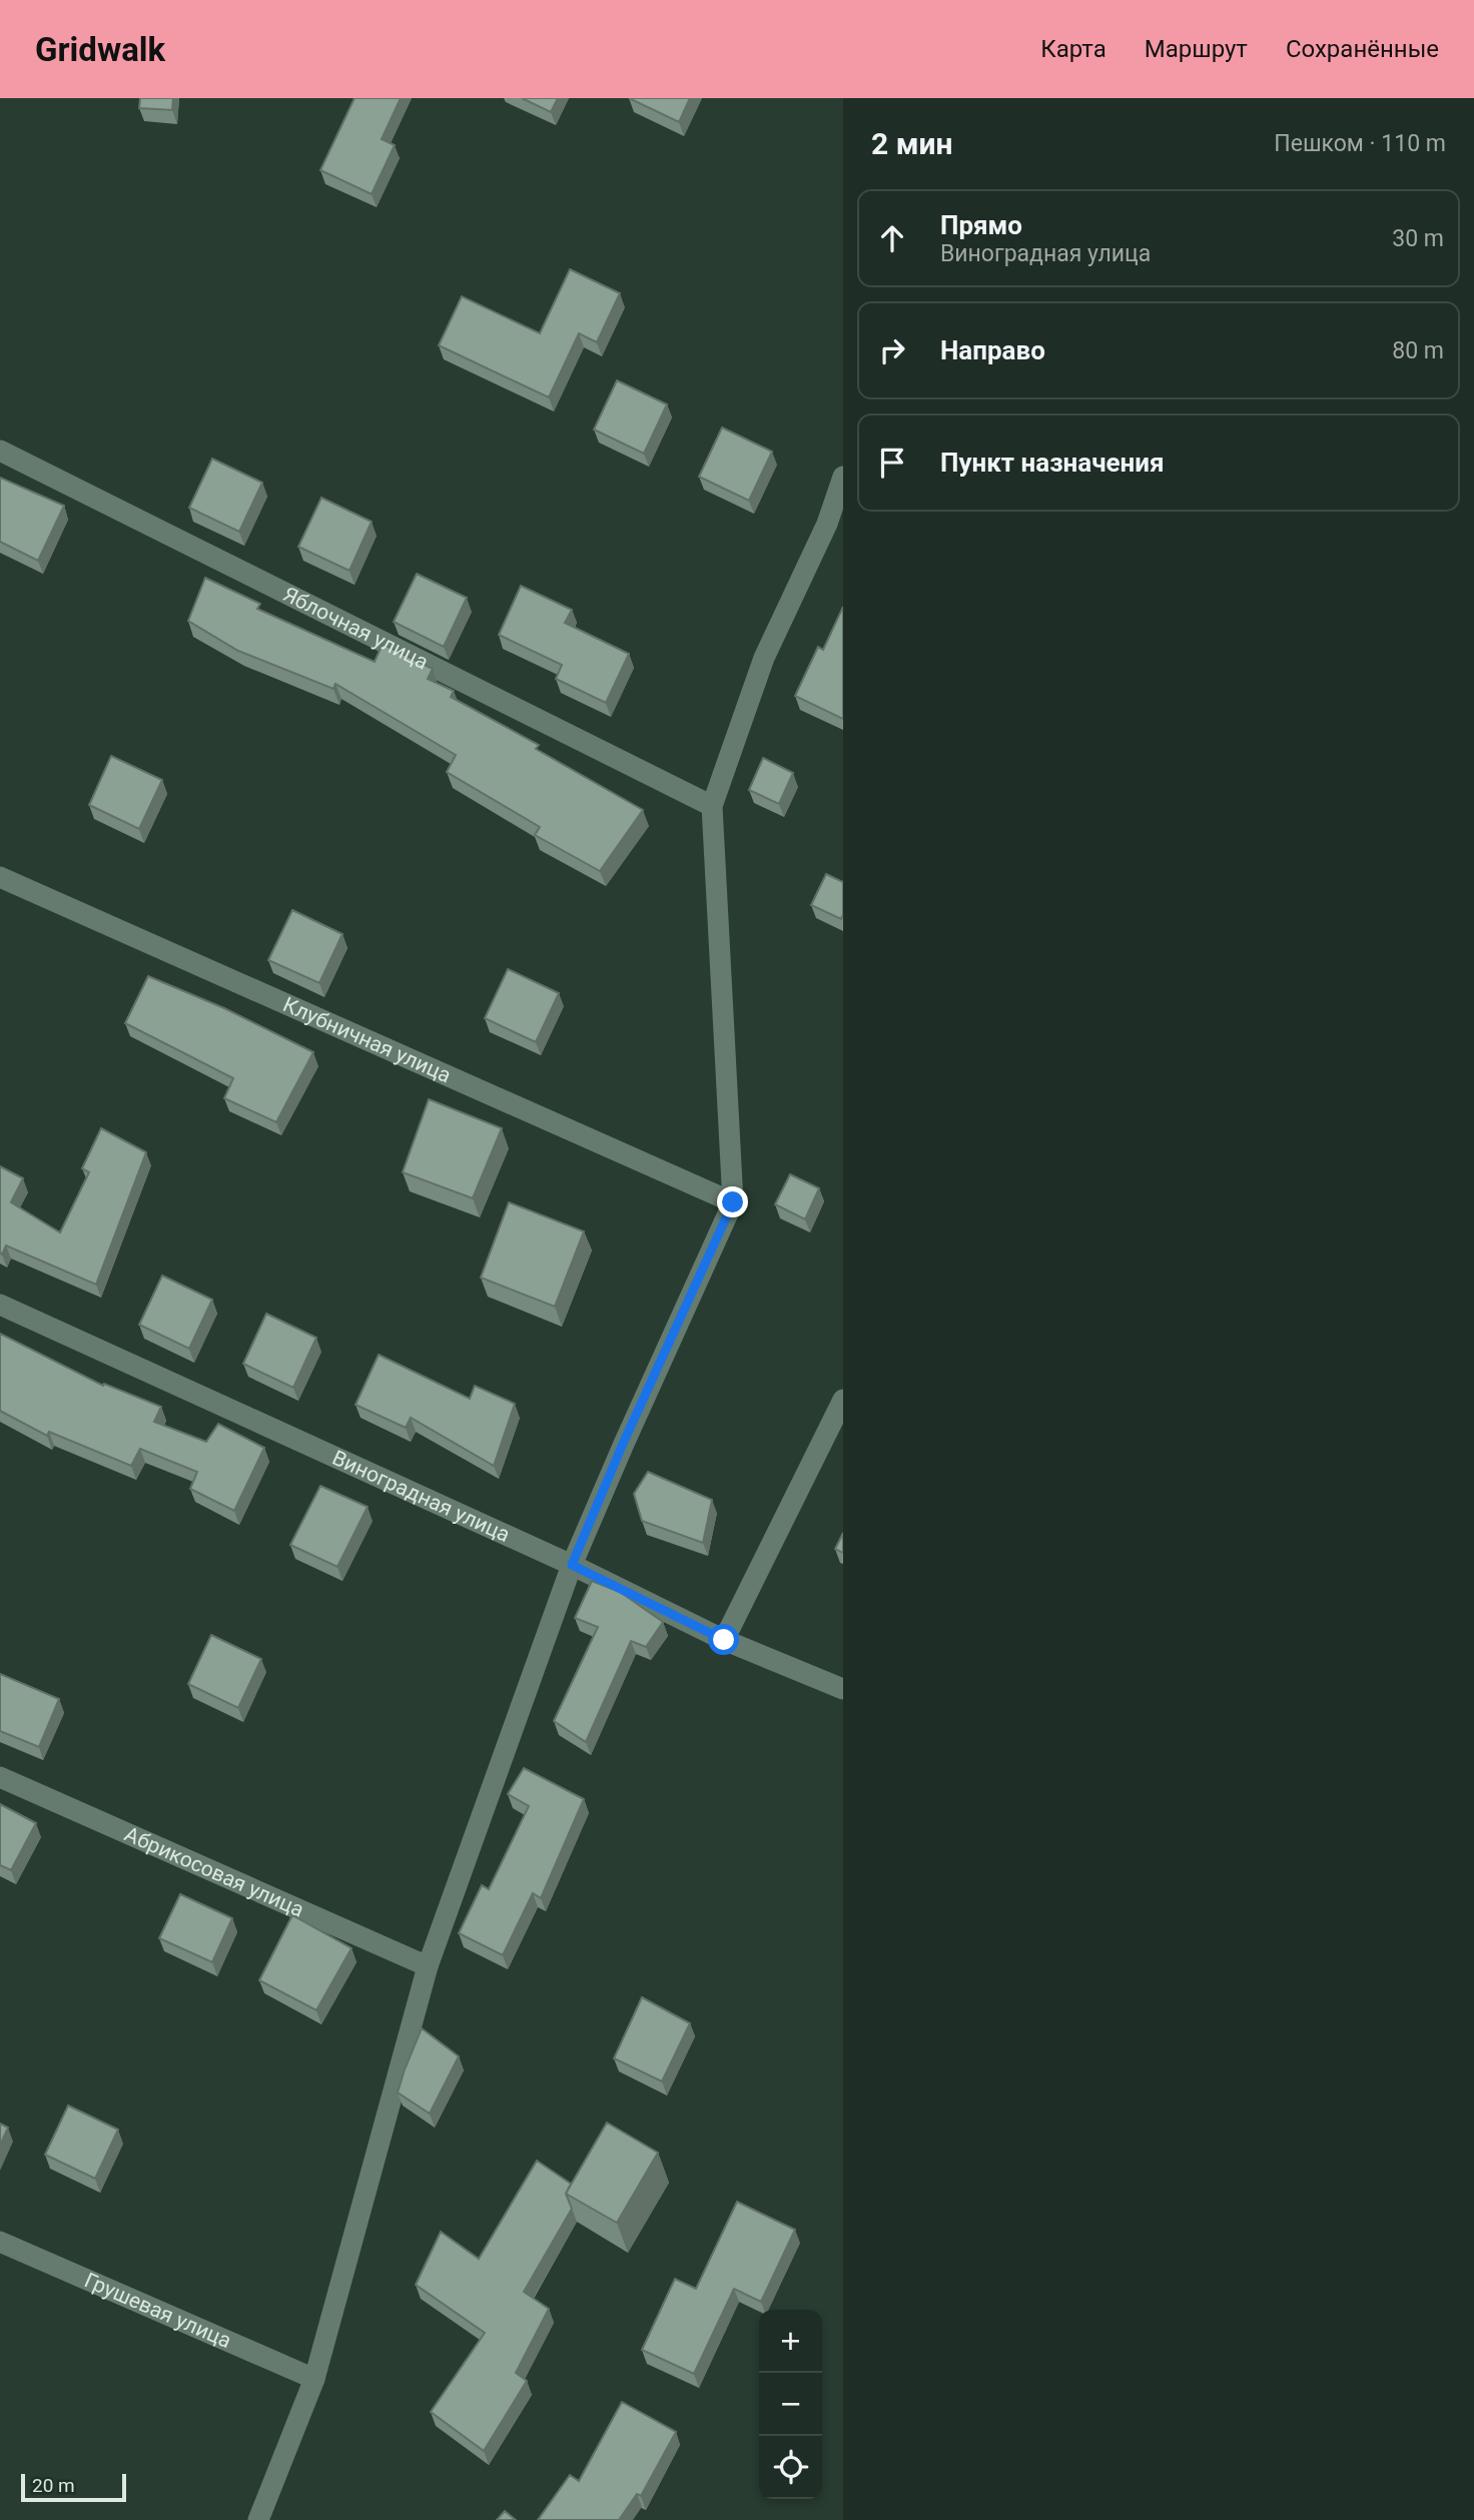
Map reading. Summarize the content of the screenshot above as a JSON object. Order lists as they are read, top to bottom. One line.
{"streets":{"street":["Яблочная улица","Клубничная улица","Виноградная улица","Абрикосовая улица","Грушевая улица"]},"scale_bar":"20 m","page":{"header":"Gridwalk","nav":["Карта","Маршрут","Сохранённые"],"heading":["2 мин","Пешком · 110 m"],"list":[["Прямо","Виноградная улица","30 m"],["Направо","80 m"],"Пункт назначения"],"map_buttons":["+","−"],"scale":"20 m"}}
